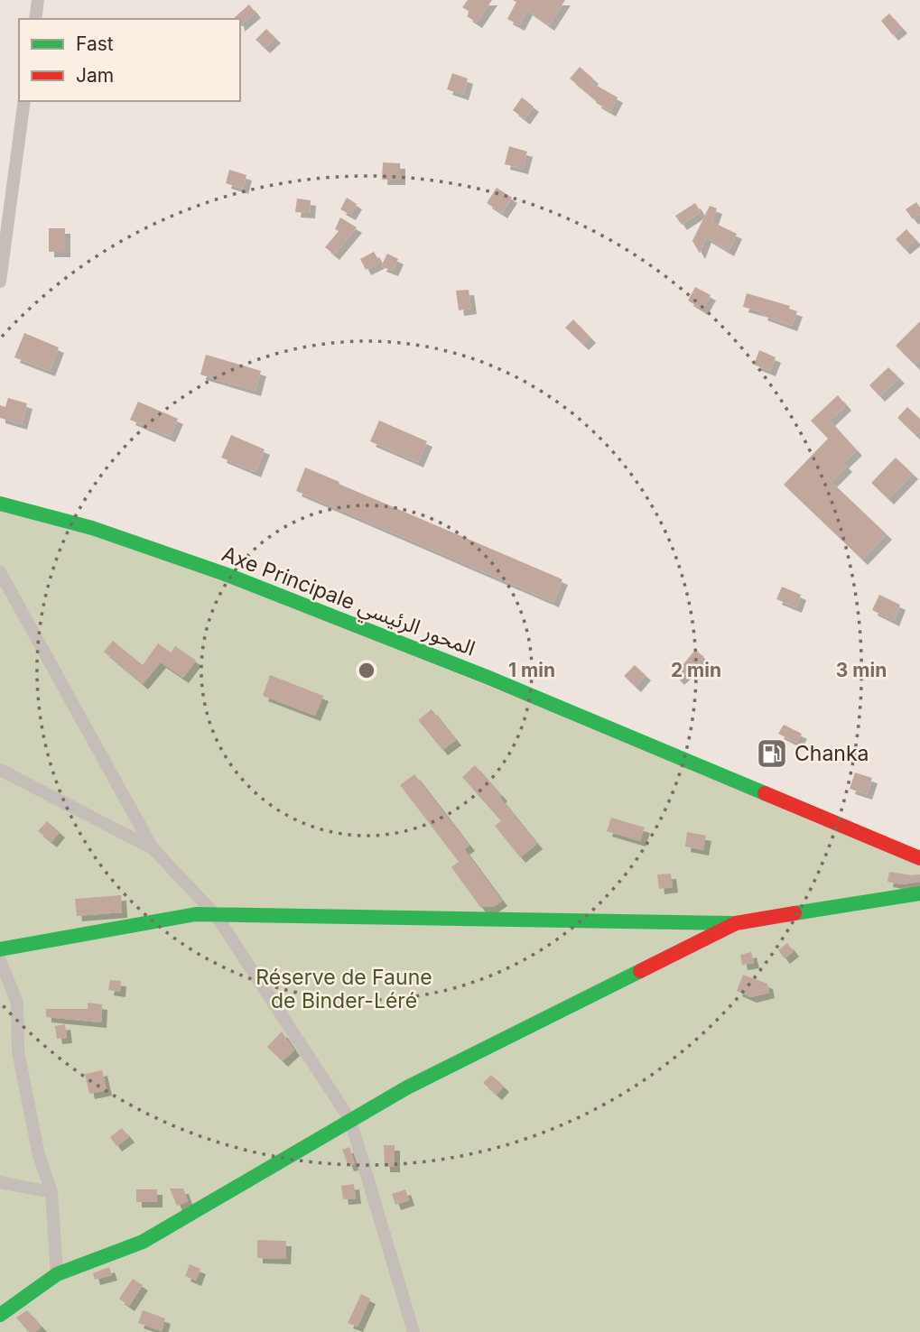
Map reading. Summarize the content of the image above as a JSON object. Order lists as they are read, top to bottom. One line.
{"streets":{"street":["Axe Principale المحور الرئيسي"]},"parks":["Réserve de Faune de Binder-Léré"],"places":{"fuel station":["Chanka"]},"legend":["Fast","Jam"],"rings":["1 min","2 min","3 min"]}
